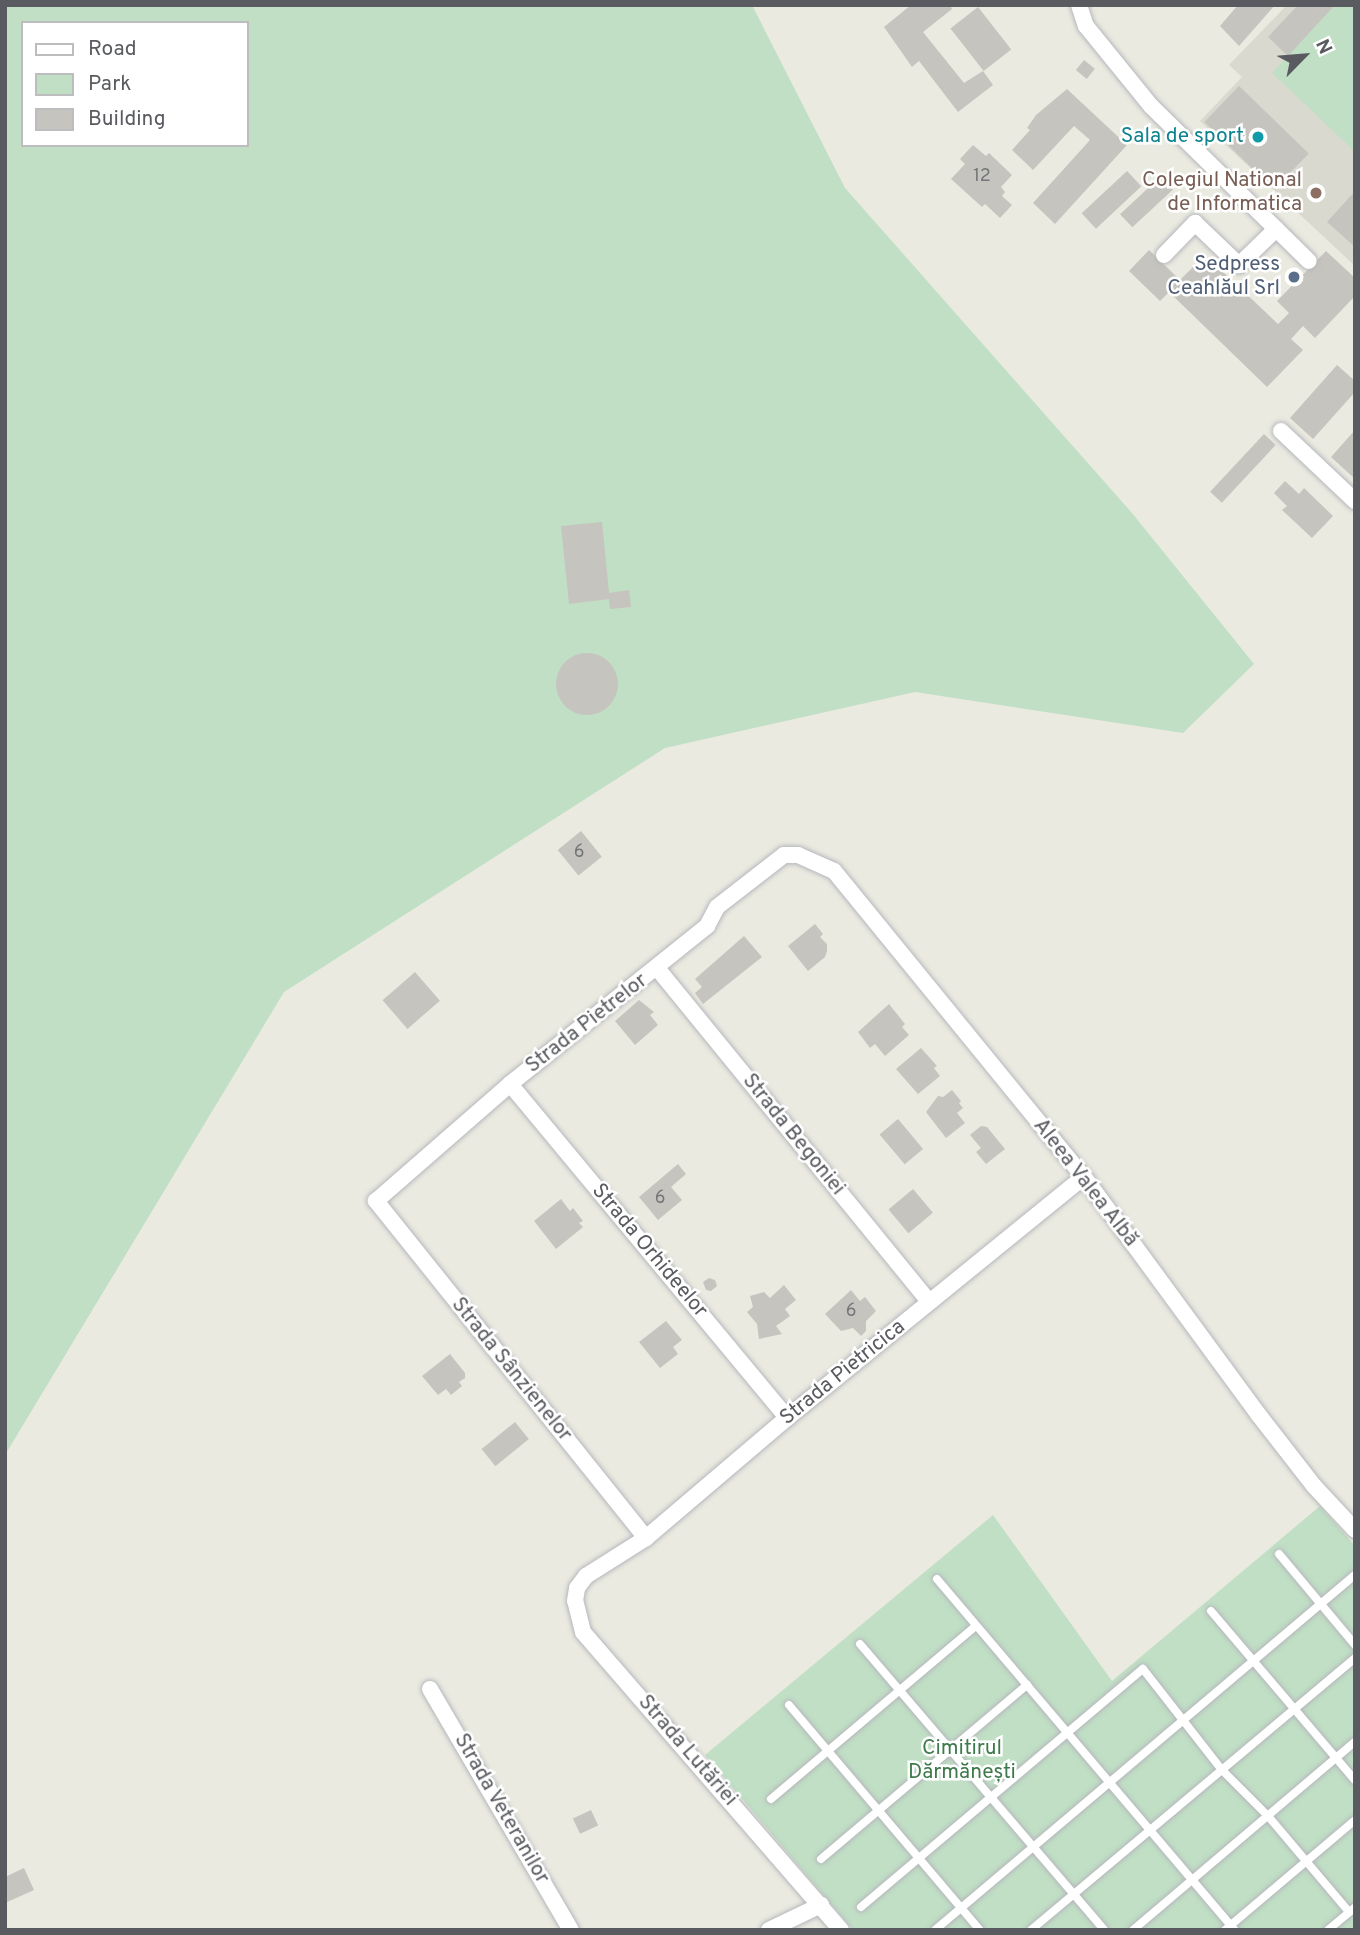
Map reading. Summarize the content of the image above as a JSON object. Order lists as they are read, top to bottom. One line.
{"streets":{"street":["Strada Pietrelor","Strada Begoniei","Aleea Valea Albă","Strada Orhideelor","Strada Sânzienelor","Strada Pietricica","Strada Lutăriei","Strada Veteranilor"]},"crossings":[["Strada Pietrelor","Strada Begoniei"],["Strada Pietrelor","Aleea Valea Albă"],["Strada Pietrelor","Strada Orhideelor"],["Strada Pietrelor","Strada Sânzienelor"],["Strada Begoniei","Strada Pietricica"],["Aleea Valea Albă","Strada Pietricica"],["Strada Orhideelor","Strada Pietricica"],["Strada Sânzienelor","Strada Pietricica"],["Strada Pietricica","Strada Lutăriei"]],"parks":["Cimitirul Dărmănești"],"places":["Sala de sport","Colegiul National de Informatica","Sedpress Ceahlăul Srl"],"house_numbers":["12","6","6","6"],"legend":["Road","Park","Building"],"north":"top right"}
